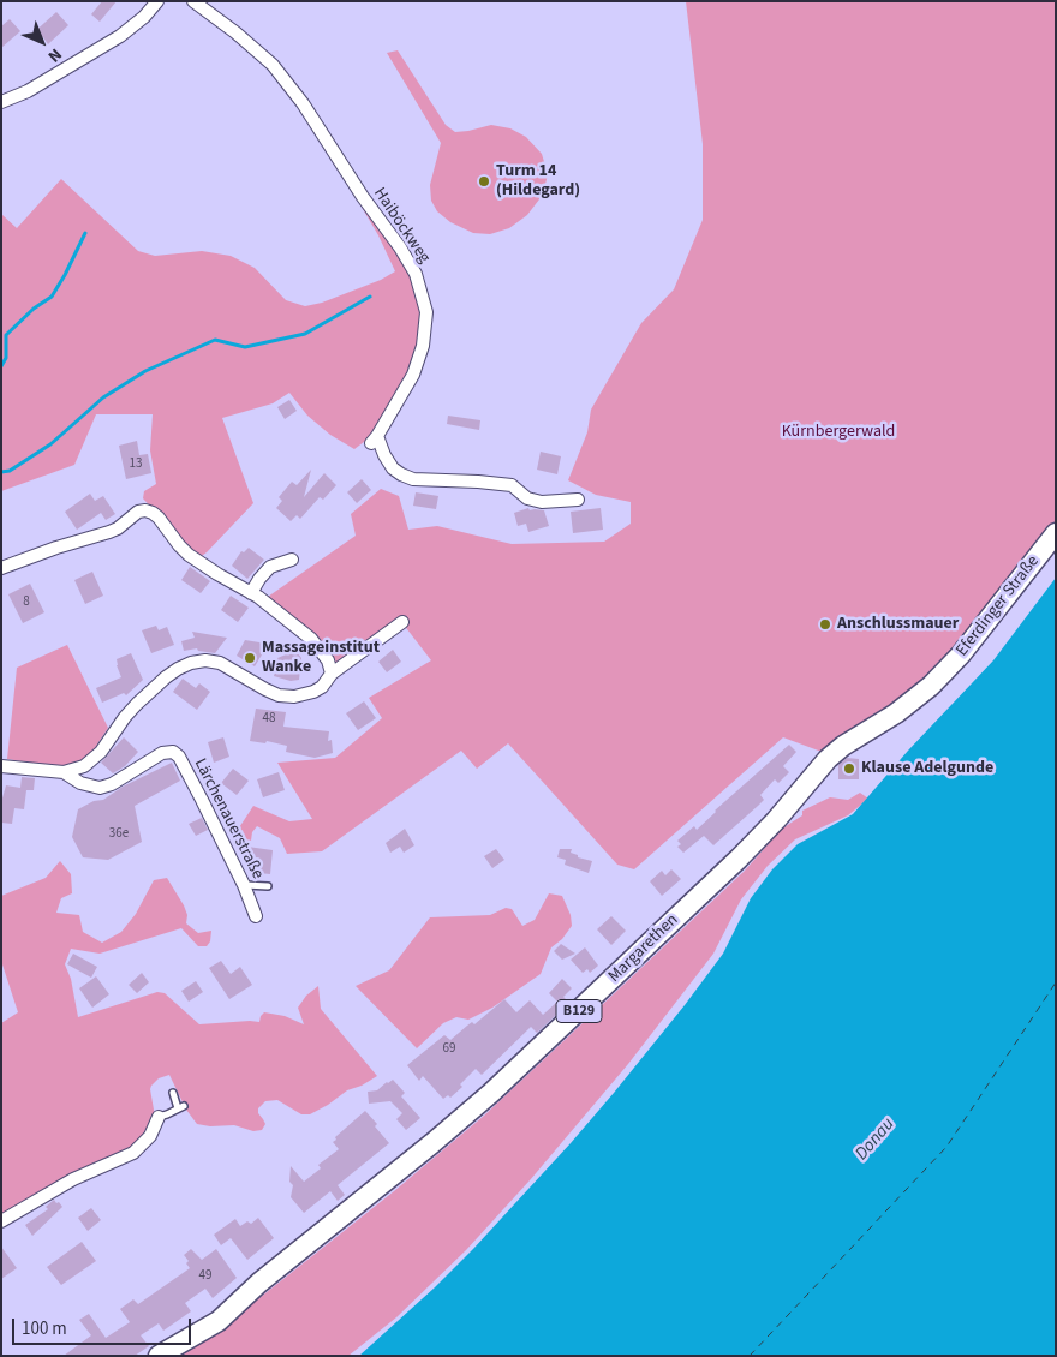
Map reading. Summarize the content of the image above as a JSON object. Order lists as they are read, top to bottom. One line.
{"streets":{"main road":["Eferdinger Straße","Margarethen","B129"],"street":["Haiböckweg","Lärchenauerstraße"]},"crossings":[["Eferdinger Straße","Margarethen"]],"water":["Donau"],"parks":["Kürnbergerwald"],"places":["Turm 14 (Hildegard)","Anschlussmauer","Massageinstitut Wanke","Klause Adelgunde"],"house_numbers":["13","8","48","36e","69","49"],"scale_bar":"100 m","north":"bottom right"}
